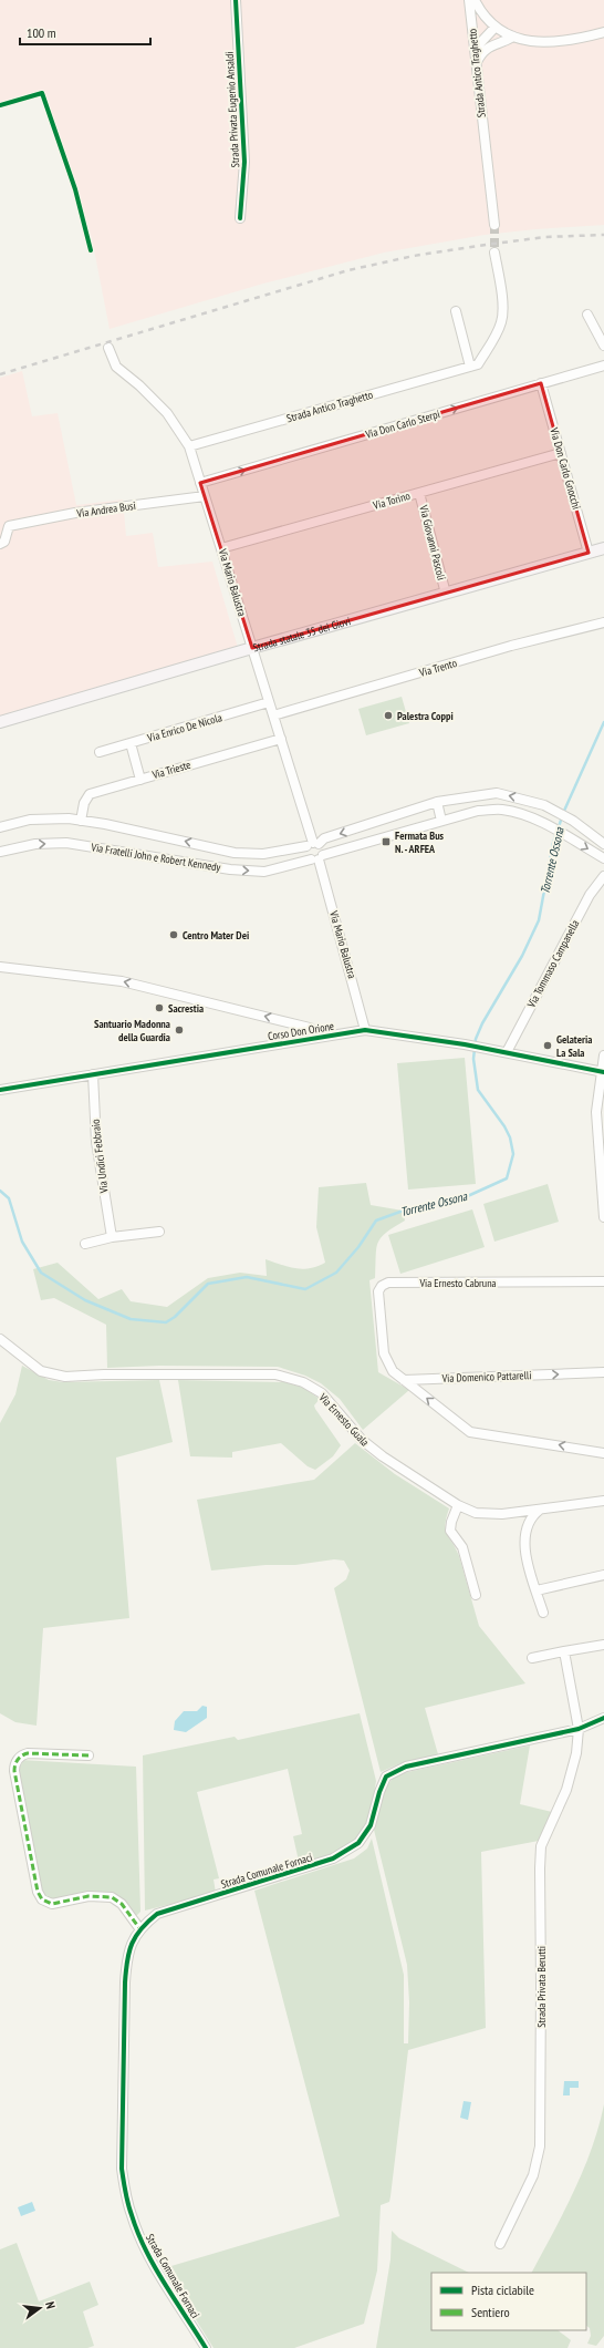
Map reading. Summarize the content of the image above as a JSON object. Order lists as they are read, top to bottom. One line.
{"streets":{"main road":["Strada statale 35 dei Giovi"],"street":["Strada Antico Traghetto","Strada Privata Eugenio Ansaldi","Via Don Carlo Sterpi","Via Don Carlo Gnocchi","Via Torino","Via Andrea Busi","Via Giovanni Pascoli","Via Mario Balustra","Via Trento","Via Enrico De Nicola","Via Trieste","Via Fratelli John e Robert Kennedy","Via Tommaso Campanella","Corso Don Orione","Via Undici Febbraio","Via Ernesto Cabruna","Via Domenico Pattarelli","Via Ernesto Guala","Strada Comunale Fornaci","Strada Privata Berutti"]},"crossings":[["Strada Antico Traghetto","Via Mario Balustra"],["Via Don Carlo Sterpi","Via Don Carlo Gnocchi"],["Via Don Carlo Sterpi","Via Mario Balustra"],["Via Don Carlo Gnocchi","Via Torino"],["Via Don Carlo Gnocchi","Strada statale 35 dei Giovi"],["Via Torino","Via Giovanni Pascoli"],["Via Torino","Via Mario Balustra"],["Via Andrea Busi","Via Mario Balustra"],["Via Giovanni Pascoli","Strada statale 35 dei Giovi"],["Via Mario Balustra","Strada statale 35 dei Giovi"],["Via Mario Balustra","Via Trento"],["Via Mario Balustra","Via Enrico De Nicola"],["Via Mario Balustra","Via Trieste"],["Via Mario Balustra","Via Fratelli John e Robert Kennedy"],["Via Mario Balustra","Corso Don Orione"],["Via Trieste","Via Fratelli John e Robert Kennedy"],["Via Tommaso Campanella","Corso Don Orione"],["Corso Don Orione","Via Undici Febbraio"],["Via Ernesto Cabruna","Via Domenico Pattarelli"],["Strada Comunale Fornaci","Strada Privata Berutti"]],"one_way":["Via Don Carlo Sterpi","Via Domenico Pattarelli"],"water":["Torrente Ossona"],"places":{"other":["Palestra Coppi","Centro Mater Dei","Sacrestia","Santuario Madonna della Guardia","Gelateria La Sala"],"transit":["Fermata Bus N. - ARFEA"]},"legend":["Pista ciclabile","Sentiero"],"scale_bar":"100 m","north":"right"}
